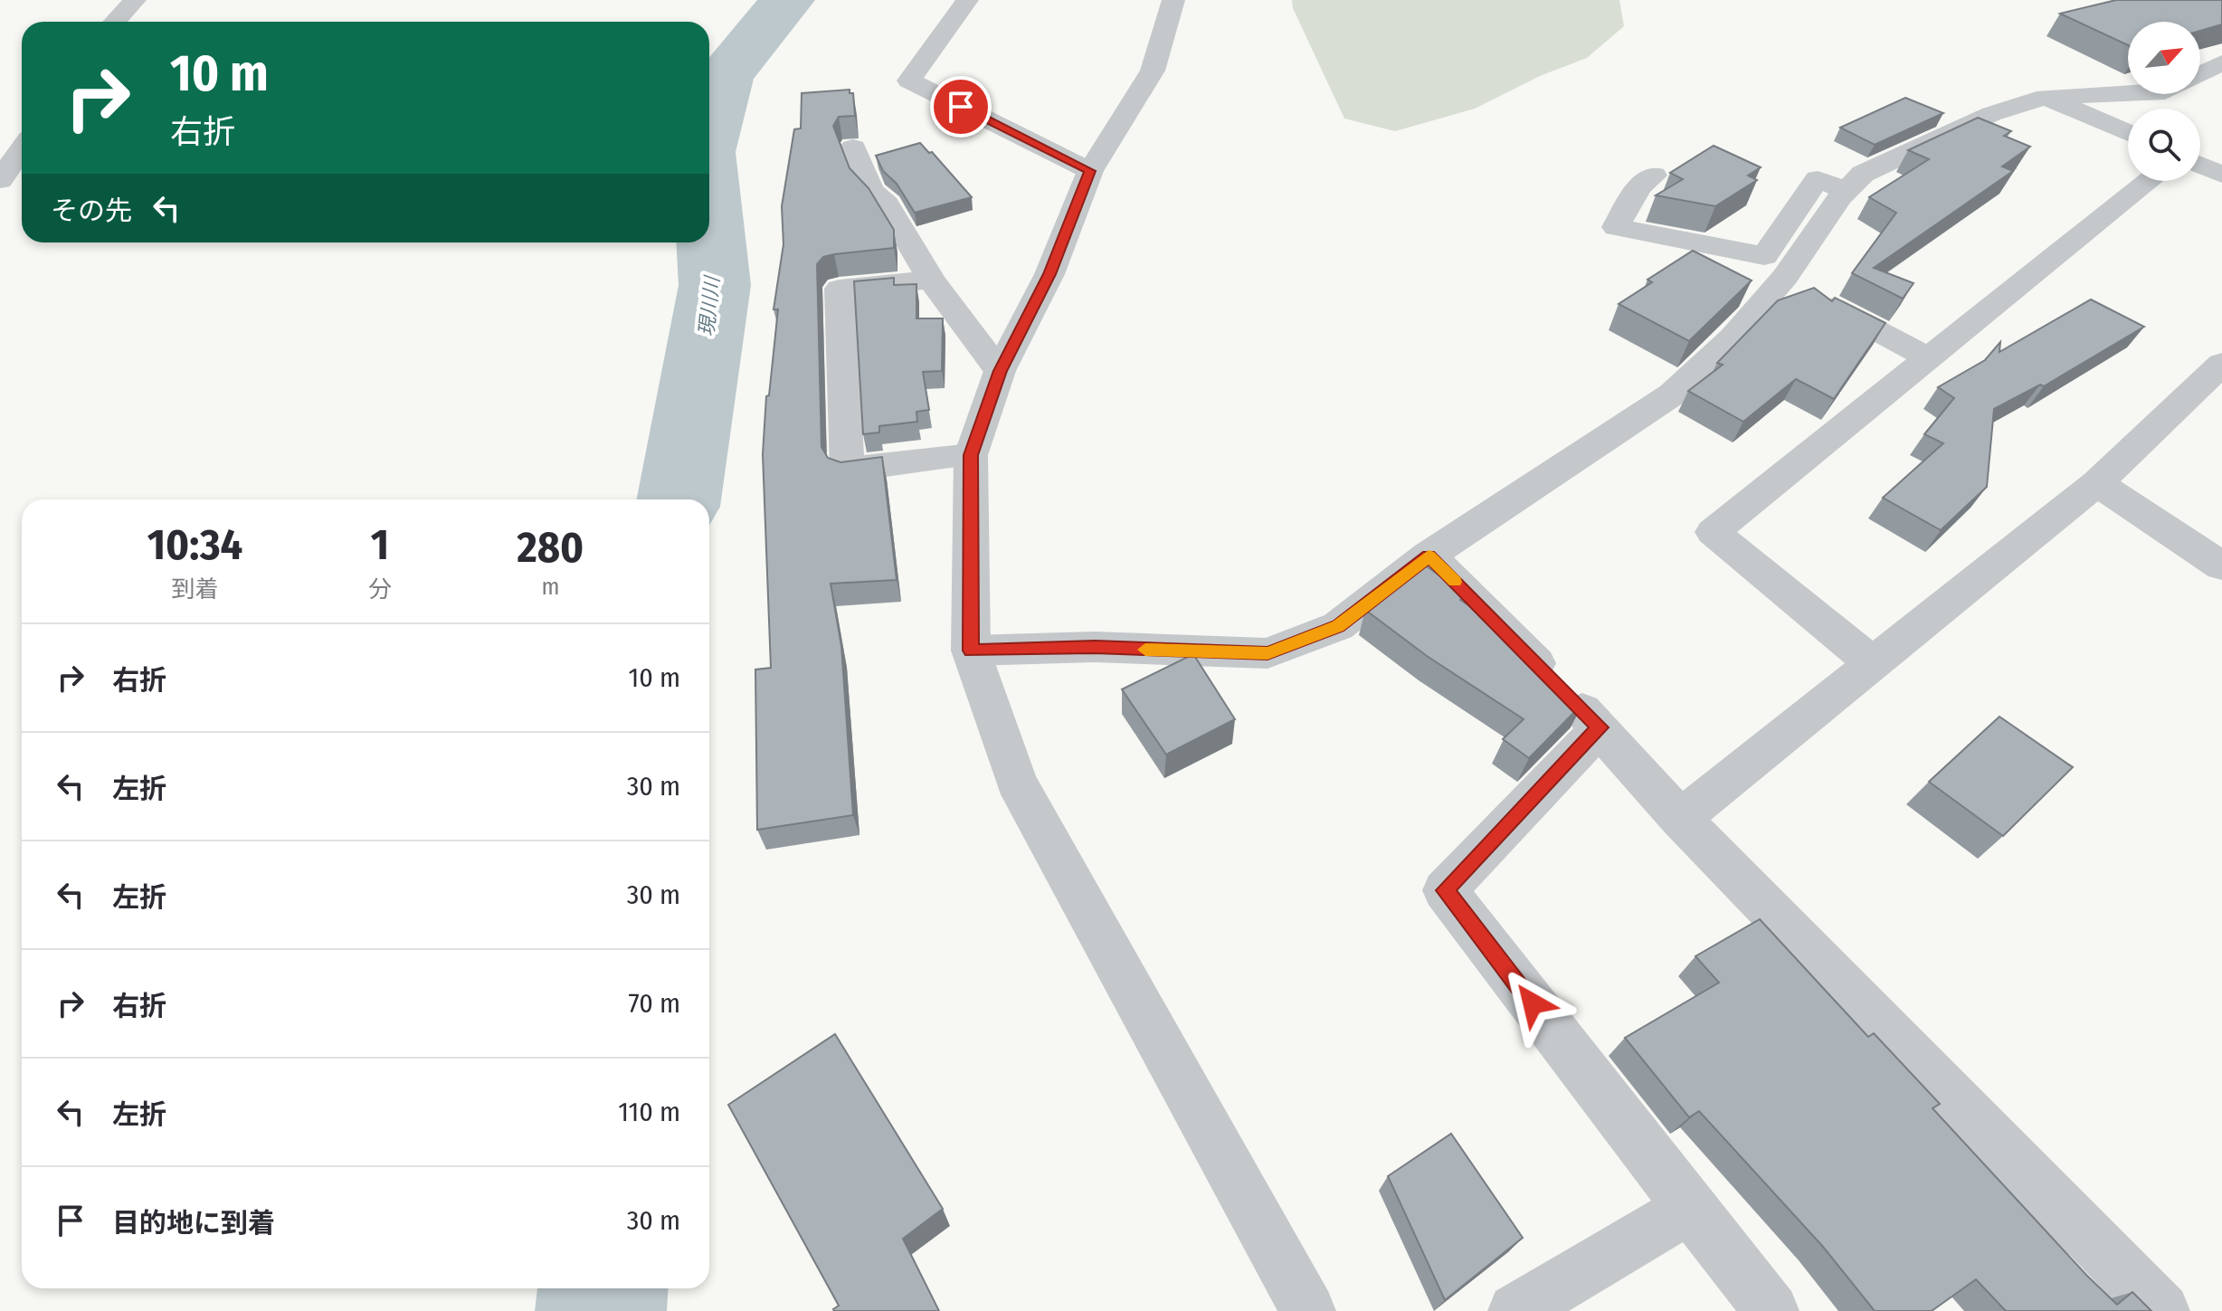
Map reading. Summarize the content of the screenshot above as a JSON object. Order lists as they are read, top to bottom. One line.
{"water":["現川川"],"north":"top right","page":{"turn":["10 m","右折"],"then":"その先","eta":["10:34","到着","1","分","280","m"],"list":[{"name":"右折","value":"10 m"},{"name":"左折","value":"30 m"},{"name":"左折","value":"30 m"},{"name":"右折","value":"70 m"},{"name":"左折","value":"110 m"},{"name":"目的地に到着","value":"30 m"}]}}
